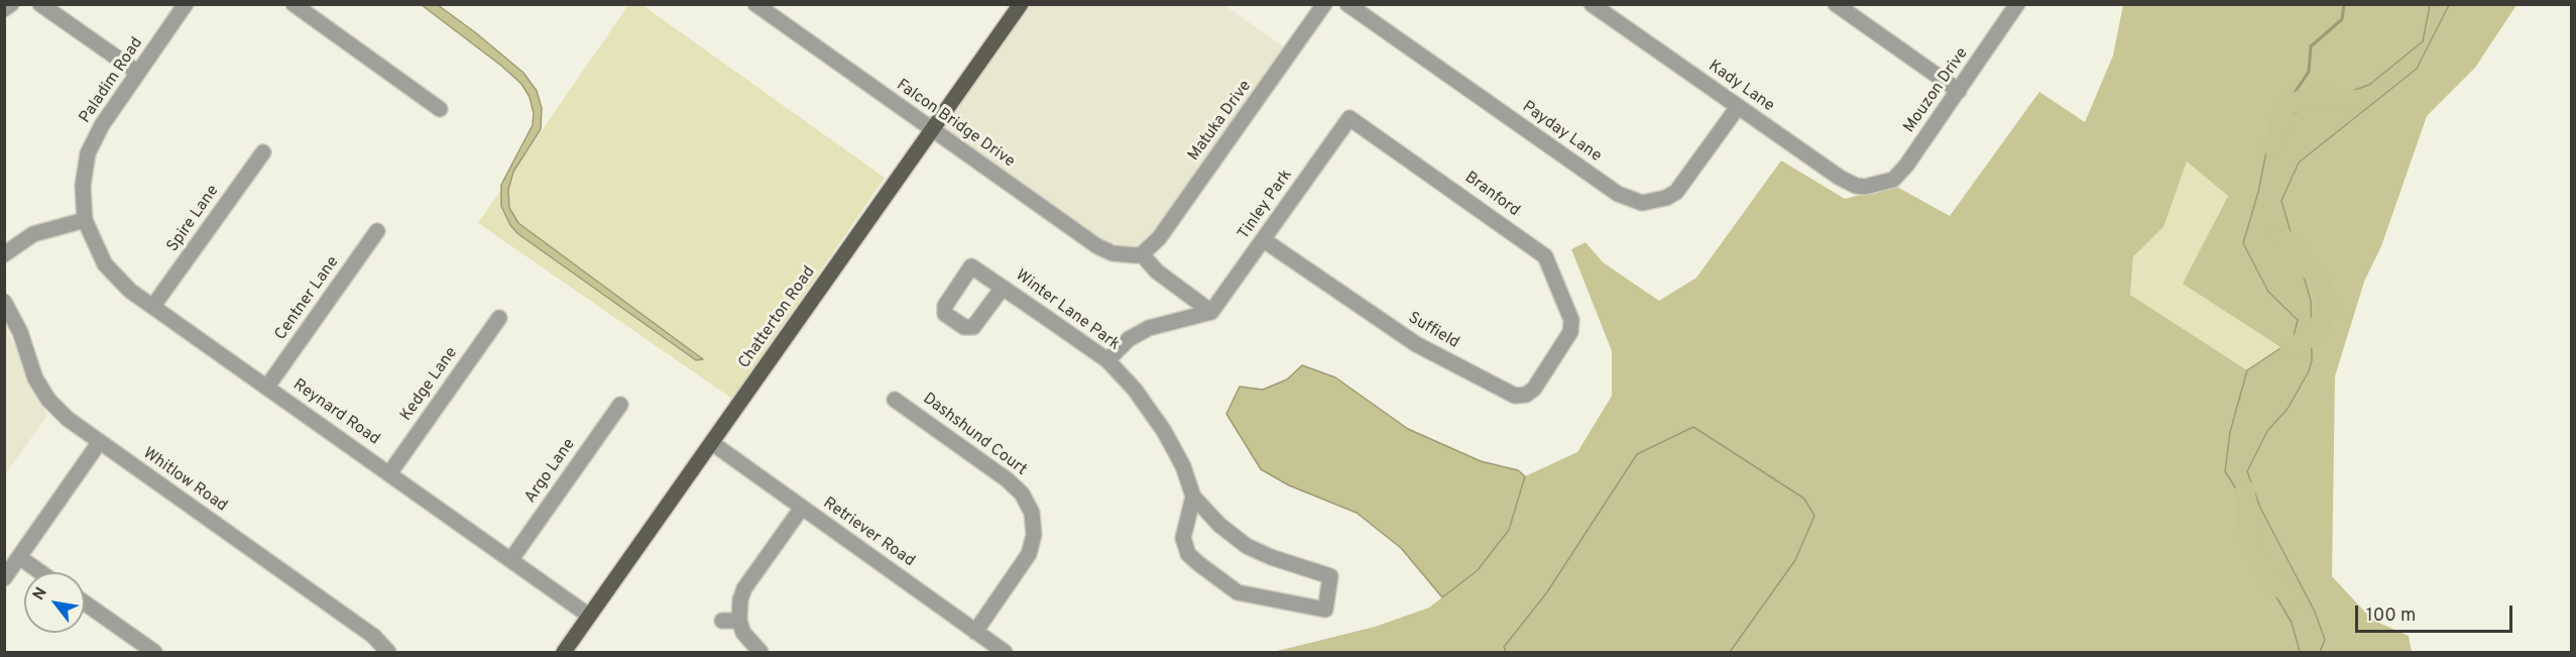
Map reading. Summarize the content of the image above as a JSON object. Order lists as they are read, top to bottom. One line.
{"streets":{"main road":["Chatterton Road"],"street":["Paladim Road","Kady Lane","Mouzon Drive","Matuka Drive","Falcon Bridge Drive","Payday Lane","Branford","Tinley Park","Spire Lane","Centner Lane","Winter Lane Park","Suffield","Kedge Lane","Reynard Road","Dashshund Court","Argo Lane","Whitlow Road","Retriever Road"]},"crossings":[["Paladim Road","Reynard Road"],["Kady Lane","Mouzon Drive"],["Kady Lane","Payday Lane"],["Matuka Drive","Falcon Bridge Drive"],["Falcon Bridge Drive","Chatterton Road"],["Branford","Tinley Park"],["Branford","Suffield"],["Tinley Park","Suffield"],["Spire Lane","Reynard Road"],["Centner Lane","Reynard Road"],["Chatterton Road","Reynard Road"],["Chatterton Road","Retriever Road"],["Kedge Lane","Reynard Road"],["Reynard Road","Argo Lane"],["Dashshund Court","Retriever Road"]],"scale_bar":"100 m","north":"top left"}
